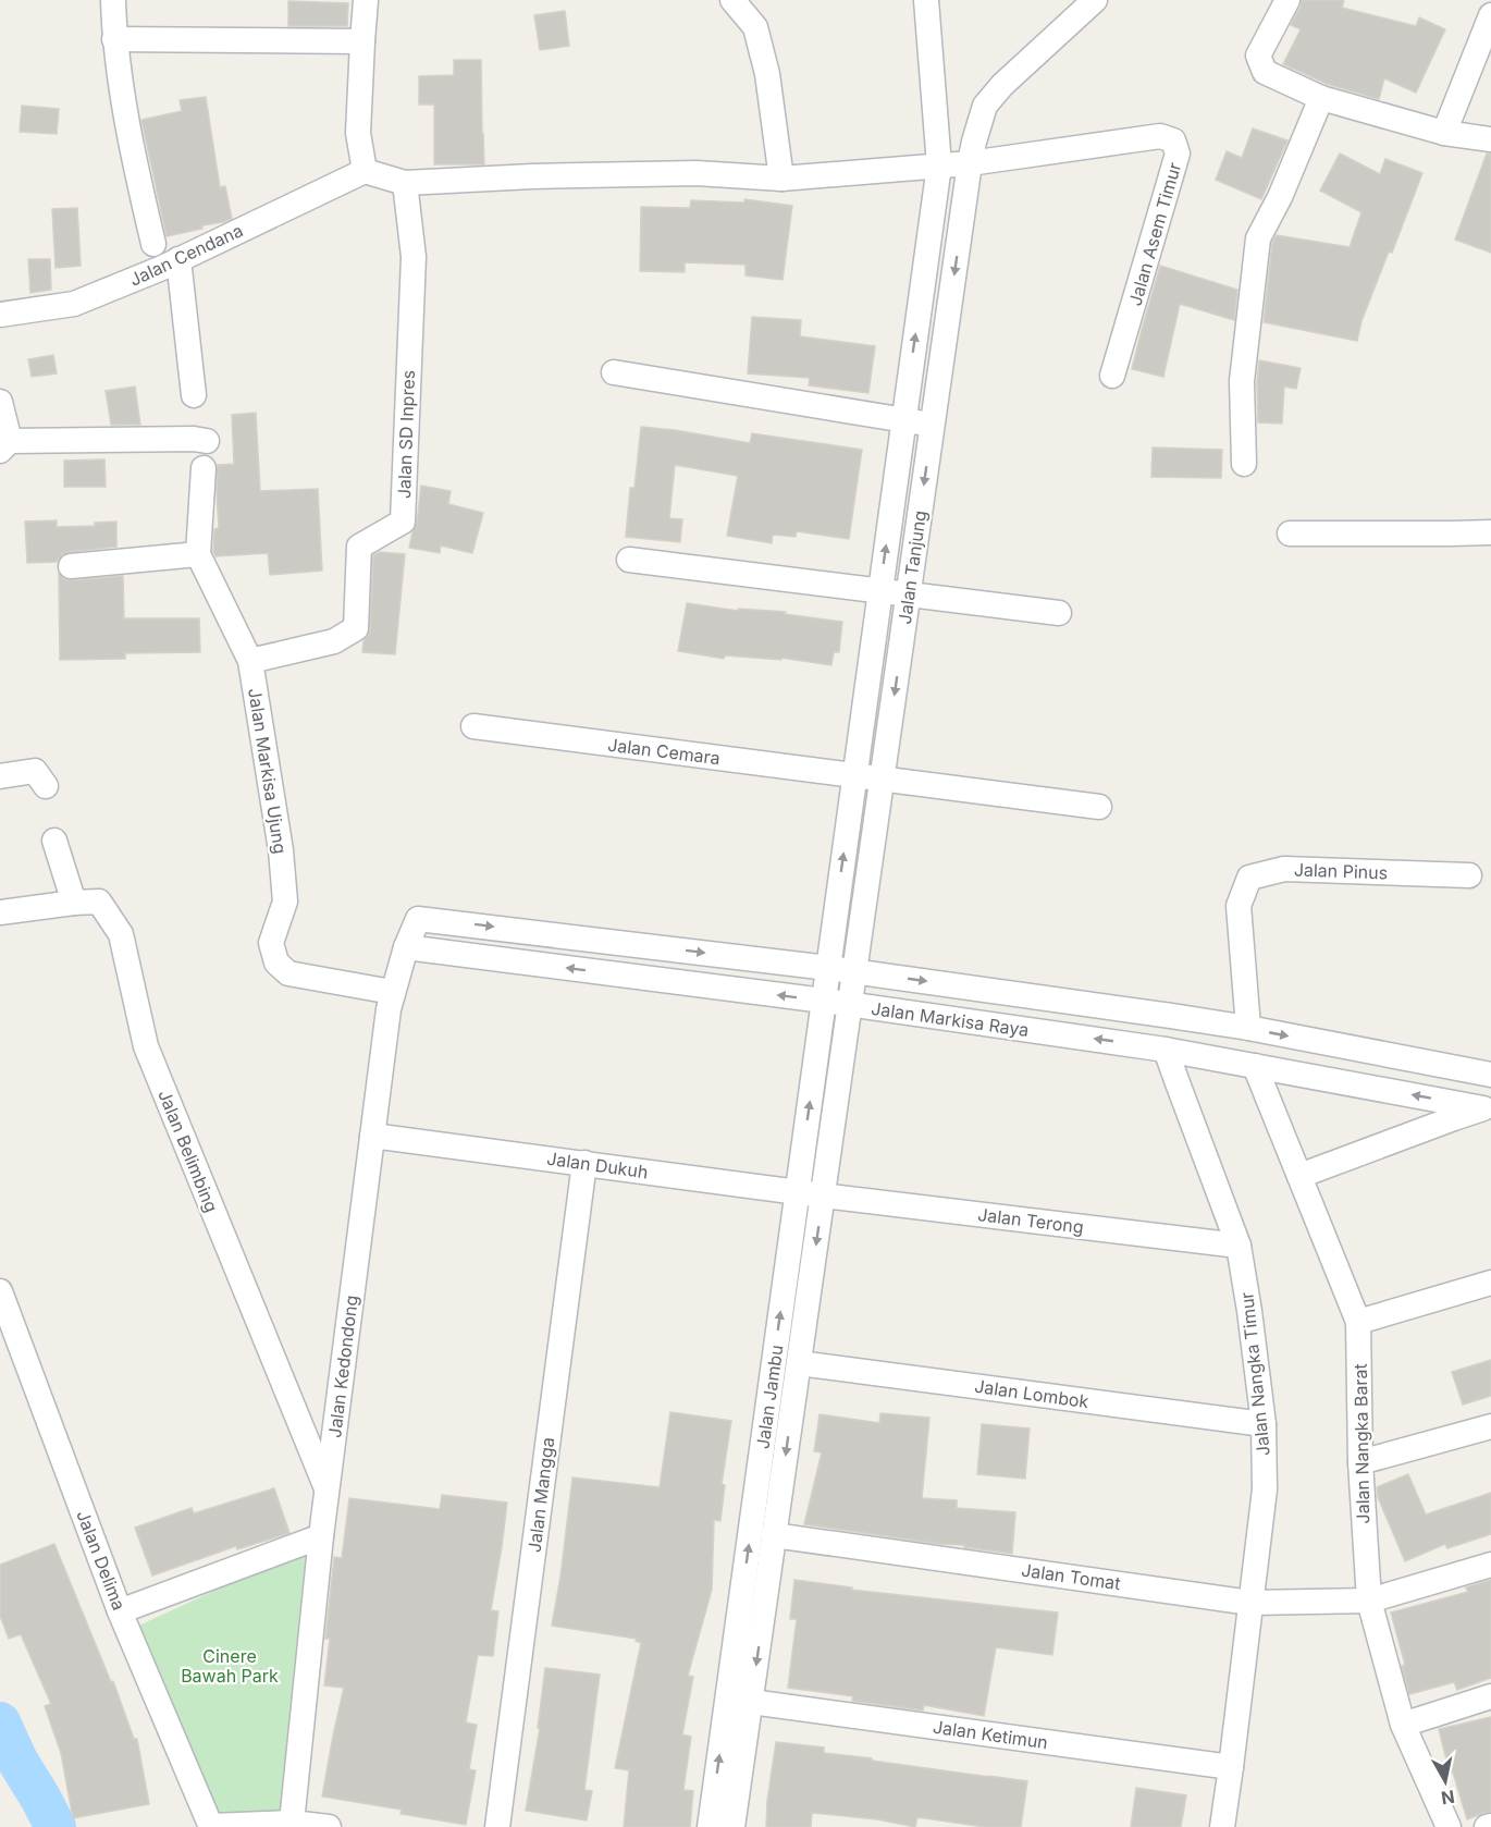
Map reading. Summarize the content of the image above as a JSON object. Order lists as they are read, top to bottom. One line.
{"streets":{"street":["Jalan Asem Timur","Jalan Cendana","Jalan SD Inpres","Jalan Tanjung","Jalan Cemara","Jalan Markisa Ujung","Jalan Pinus","Jalan Markisa Raya","Jalan Belimbing","Jalan Dukuh","Jalan Terong","Jalan Kedondong","Jalan Nangka Timur","Jalan Lombok","Jalan Jambu","Jalan Nangka Barat","Jalan Mangga","Jalan Delima","Jalan Tomat","Jalan Ketimun"]},"crossings":[["Jalan Asem Timur","Jalan Tanjung"],["Jalan SD Inpres","Jalan Markisa Ujung"],["Jalan Tanjung","Jalan Cemara"],["Jalan Tanjung","Jalan Markisa Raya"],["Jalan Tanjung","Jalan Jambu"],["Jalan Markisa Ujung","Jalan Kedondong"],["Jalan Pinus","Jalan Markisa Raya"],["Jalan Markisa Raya","Jalan Kedondong"],["Jalan Markisa Raya","Jalan Nangka Timur"],["Jalan Markisa Raya","Jalan Jambu"],["Jalan Markisa Raya","Jalan Nangka Barat"],["Jalan Belimbing","Jalan Kedondong"],["Jalan Dukuh","Jalan Terong"],["Jalan Dukuh","Jalan Kedondong"],["Jalan Dukuh","Jalan Jambu"],["Jalan Dukuh","Jalan Mangga"],["Jalan Terong","Jalan Nangka Timur"],["Jalan Terong","Jalan Jambu"],["Jalan Nangka Timur","Jalan Lombok"],["Jalan Nangka Timur","Jalan Tomat"],["Jalan Nangka Timur","Jalan Ketimun"],["Jalan Lombok","Jalan Jambu"],["Jalan Jambu","Jalan Tomat"],["Jalan Jambu","Jalan Ketimun"],["Jalan Nangka Barat","Jalan Tomat"]],"parks":["Cinere Bawah Park"],"north":"bottom"}
